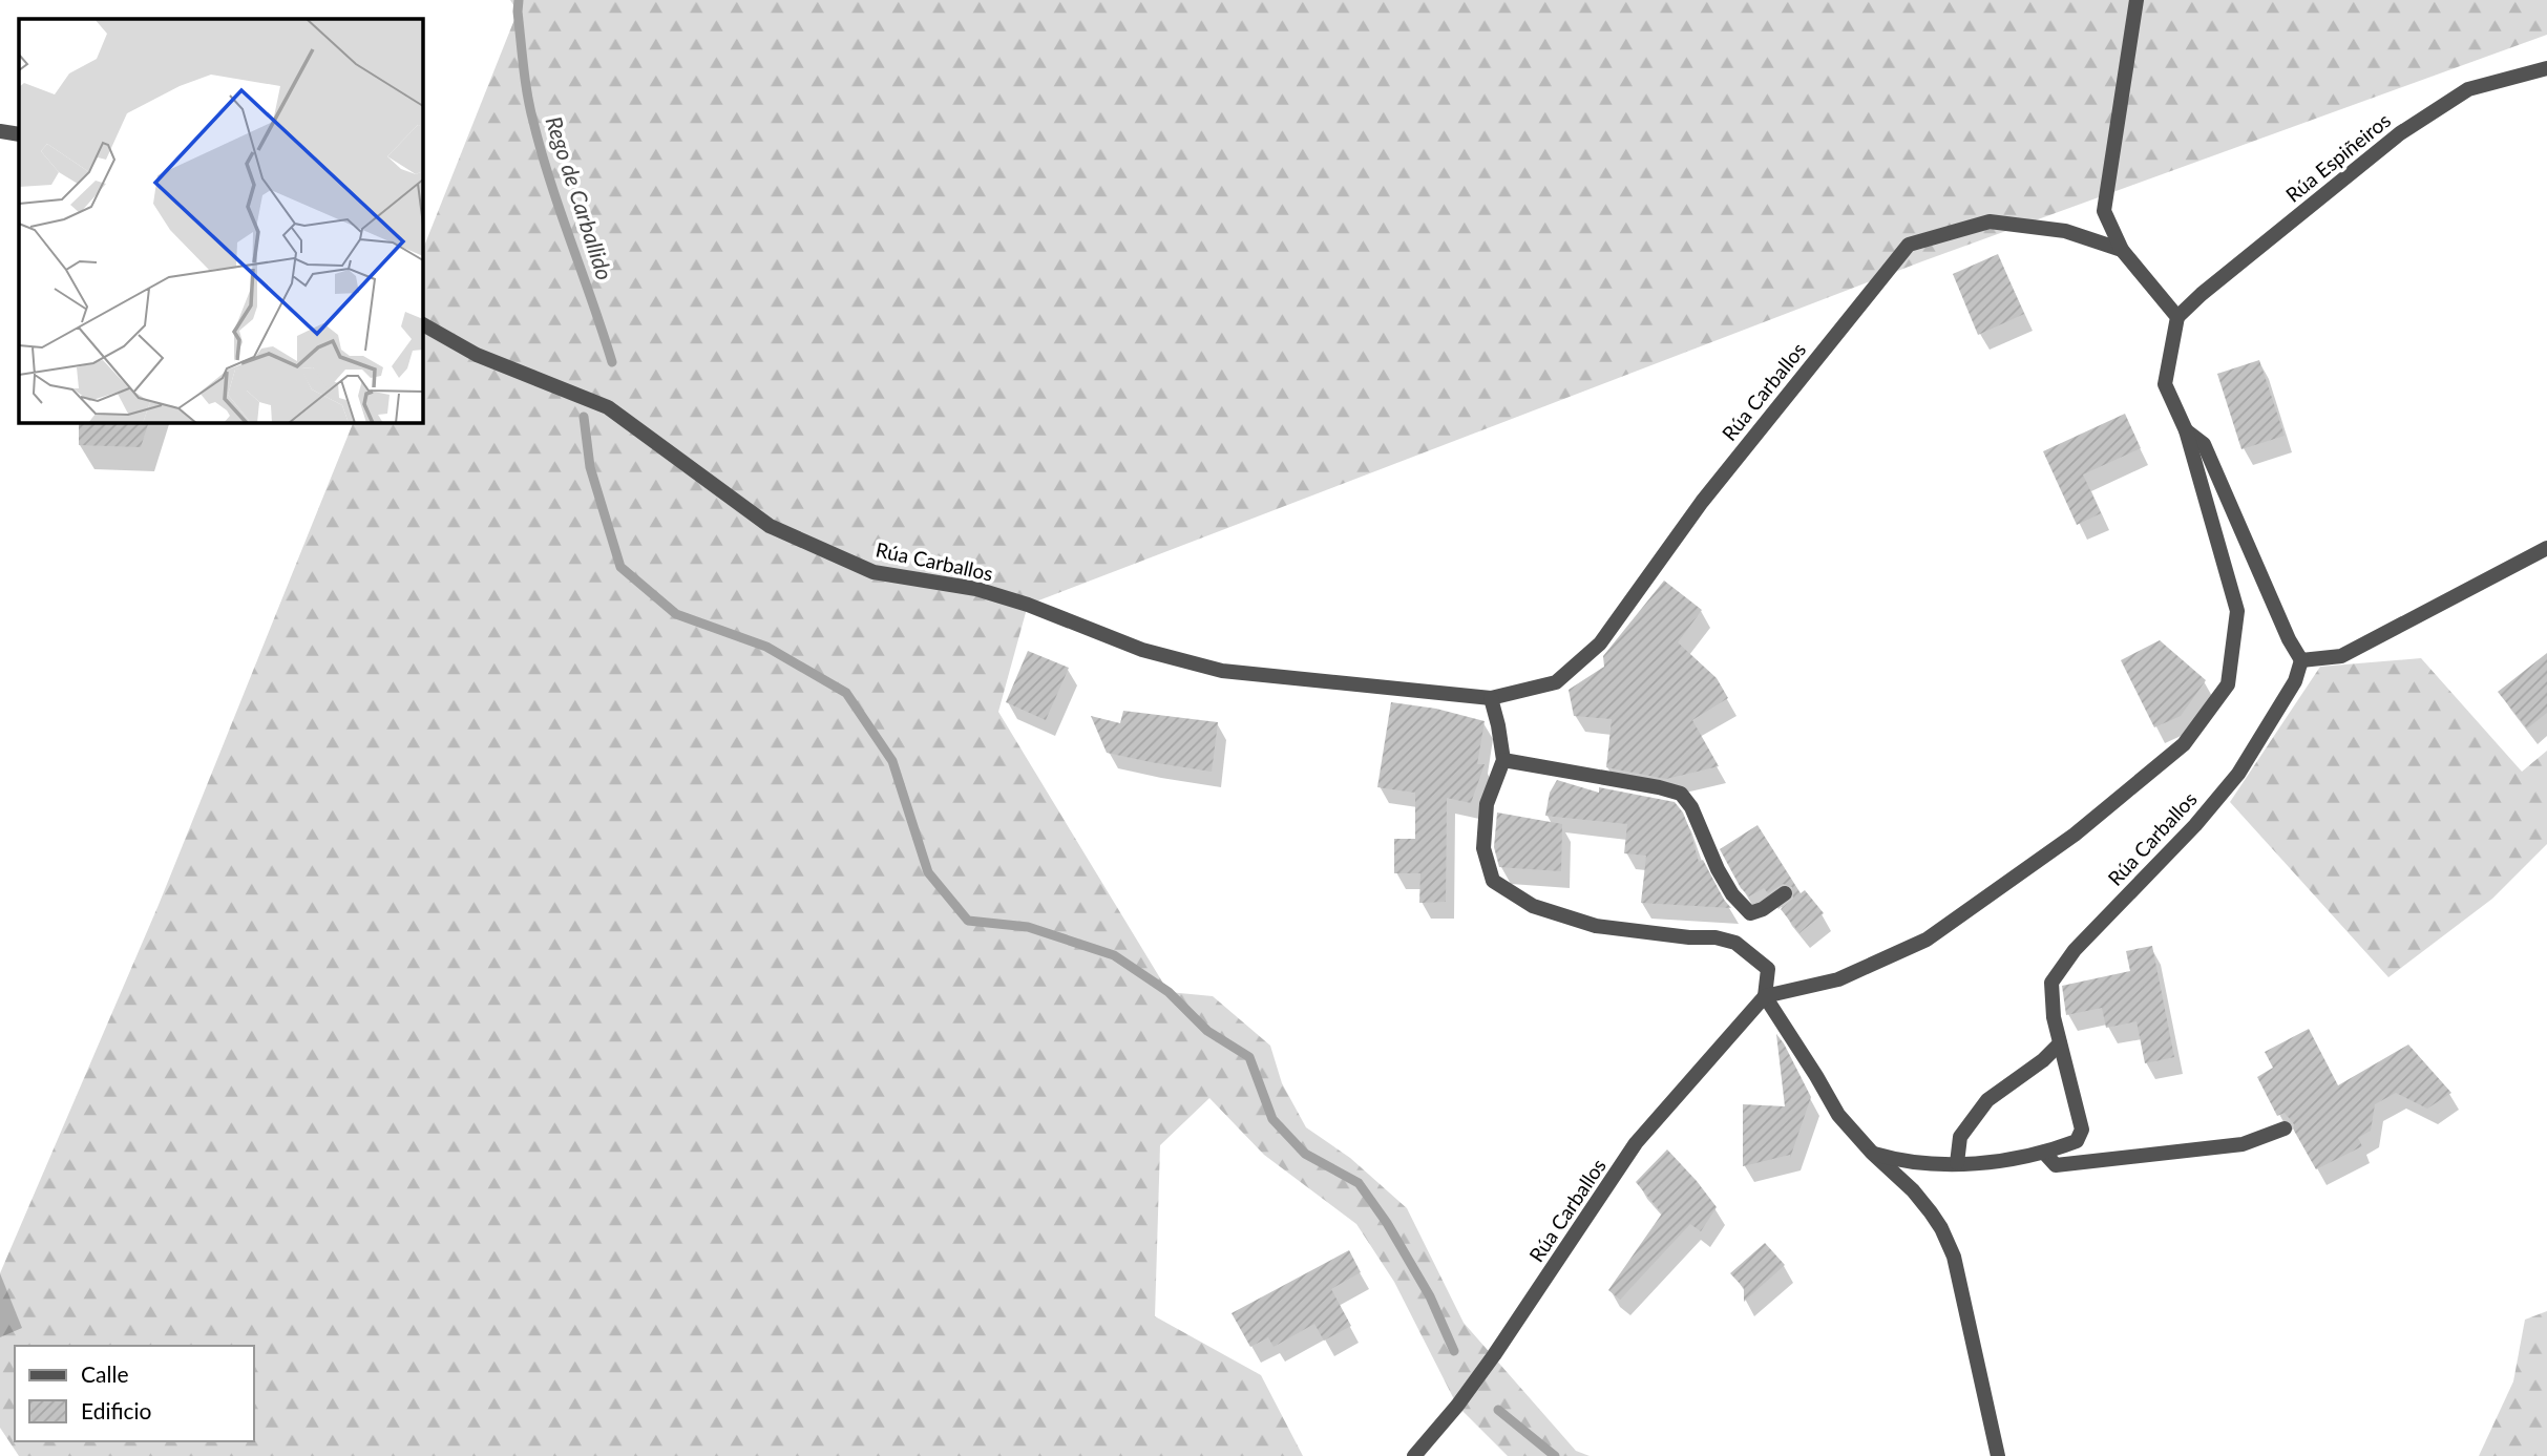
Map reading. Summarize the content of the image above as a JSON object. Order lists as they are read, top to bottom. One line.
{"streets":{"street":["Rúa Espiñeiros","Rúa Carballos"]},"water":["Rego de Carballido"],"legend":["Calle","Edificio"]}
